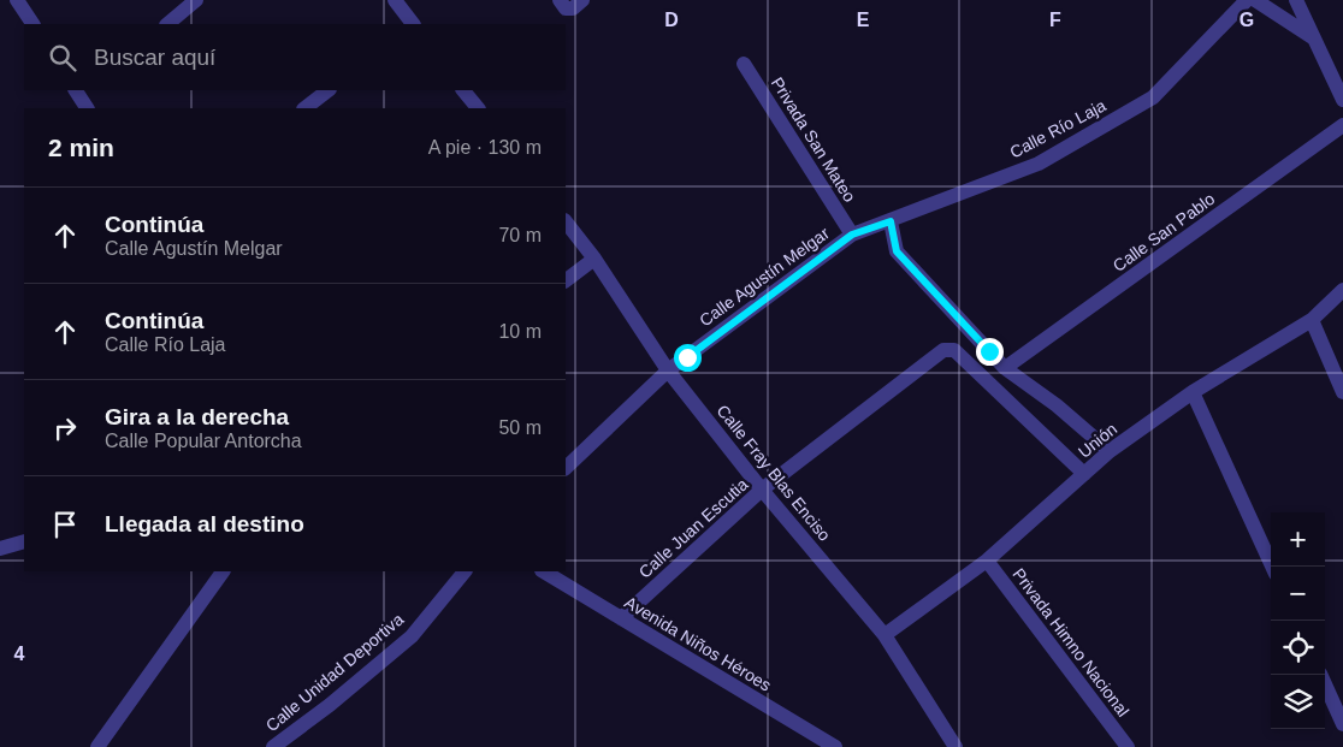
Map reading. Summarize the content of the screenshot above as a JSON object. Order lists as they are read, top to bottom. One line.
{"streets":{"street":["Calle Río Laja","Privada San Mateo","Calle San Pablo","Calle Agustín Melgar","Unión","Calle Fray Blas Enciso","Calle Juan Escutia","Privada Himno Nacional","Avenida Niños Héroes","Calle Unidad Deportiva"]},"crossings":[["Calle Río Laja","Privada San Mateo"],["Calle Río Laja","Calle Agustín Melgar"],["Privada San Mateo","Calle Agustín Melgar"],["Calle Agustín Melgar","Calle Fray Blas Enciso"],["Unión","Calle Fray Blas Enciso"],["Unión","Calle Juan Escutia"],["Unión","Privada Himno Nacional"],["Calle Fray Blas Enciso","Calle Juan Escutia"],["Calle Juan Escutia","Avenida Niños Héroes"]],"page":{"search":"Buscar aquí","heading":["2 min","A pie · 130 m"],"list":[["Continúa","Calle Agustín Melgar","70 m"],["Continúa","Calle Río Laja","10 m"],["Gira a la derecha","Calle Popular Antorcha","50 m"],"Llegada al destino"],"map_buttons":["+","−"]},"grid":{"columns":["D","E","F","G"],"rows":["4"]}}
